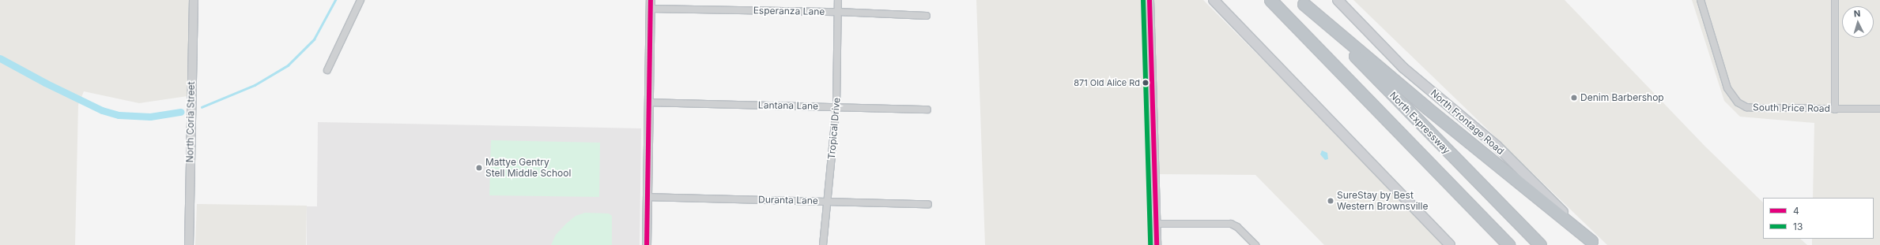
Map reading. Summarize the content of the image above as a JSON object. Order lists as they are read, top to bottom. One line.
{"streets":{"highway":["North Expressway"],"main road":["North Frontage Road"],"street":["Esperanza Lane","Lantana Lane","South Price Road","North Coria Street","Tropical Drive","Duranta Lane"]},"crossings":[["Esperanza Lane","Tropical Drive"],["Lantana Lane","Tropical Drive"],["Tropical Drive","Duranta Lane"]],"places":["871 Old Alice Rd","Denim Barbershop","Mattye Gentry Stell Middle School","SureStay by Best Western Brownsville"],"lines":["transit line 4","transit line 13"],"legend":["4","13"],"north":"top"}
